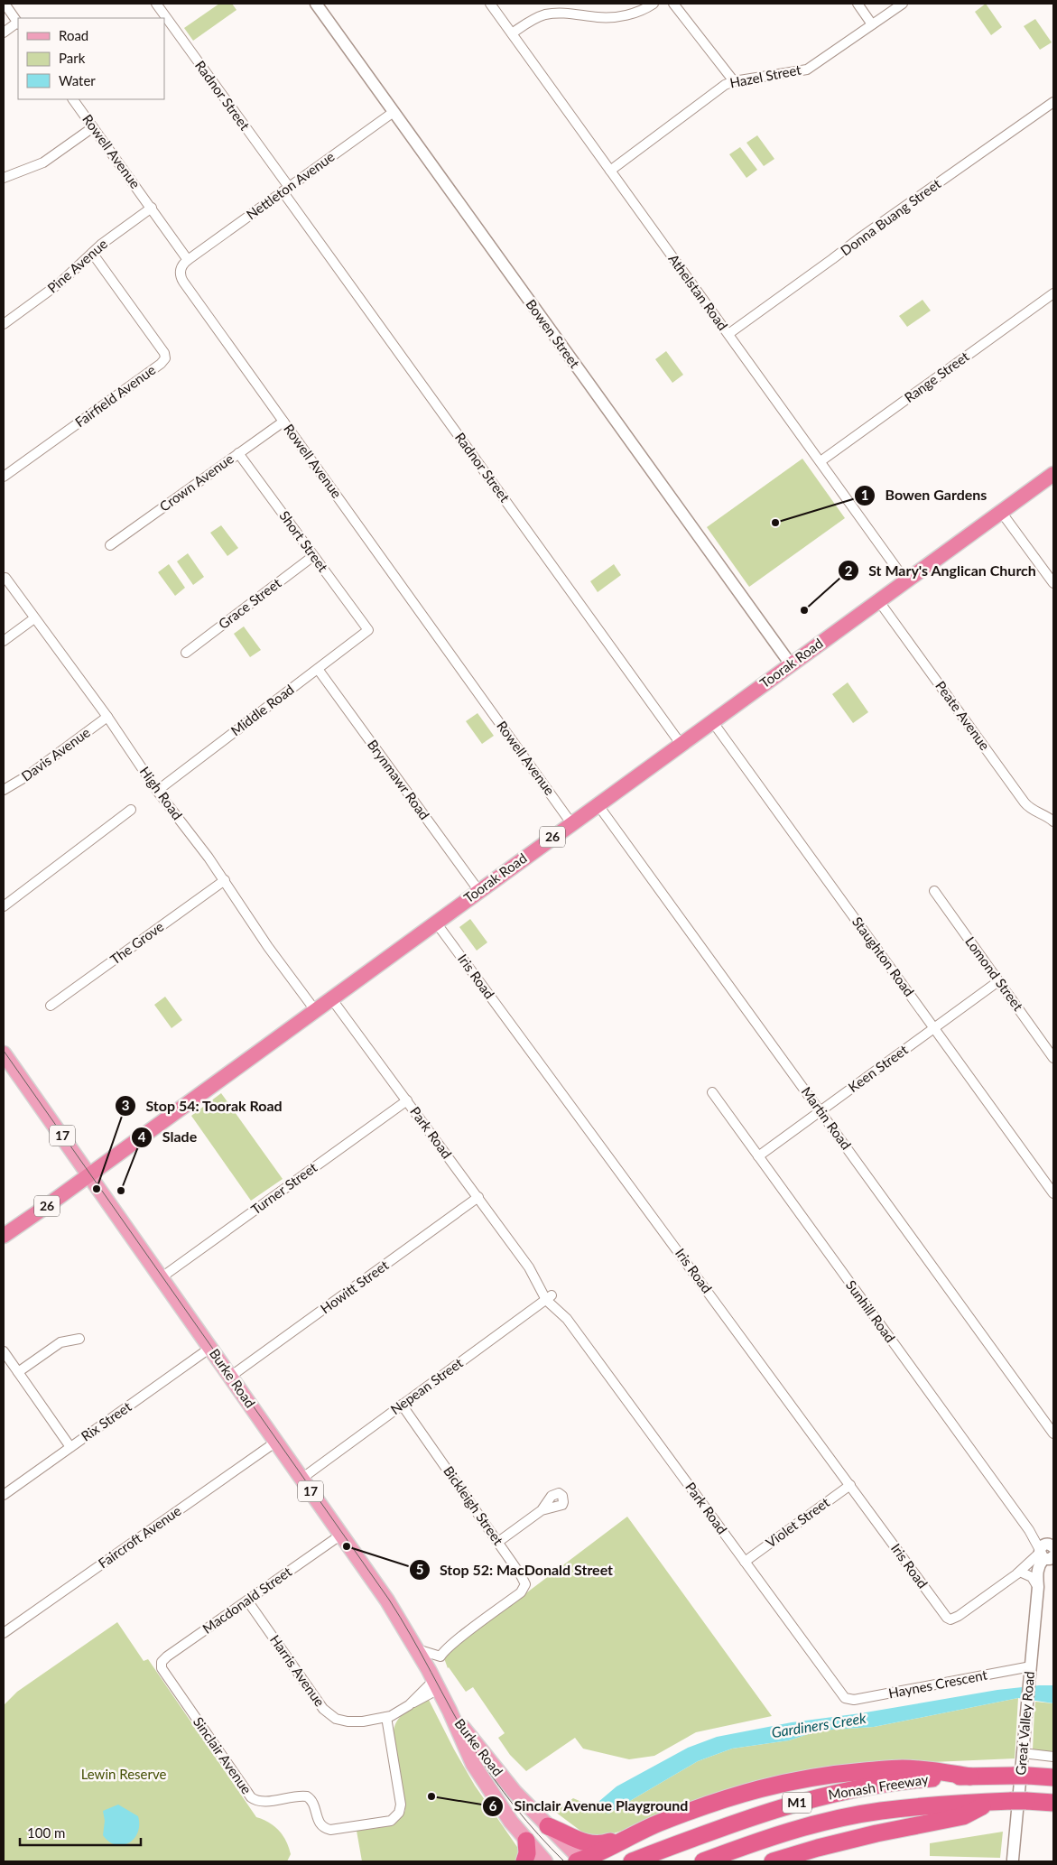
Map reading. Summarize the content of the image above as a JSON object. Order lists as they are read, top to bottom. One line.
{"streets":{"highway":["Toorak Road","26","Monash Freeway","M1"],"main road":["17","Burke Road"],"street":["Hazel Street","Radnor Street","Rowell Avenue","Nettleton Avenue","Donna Buang Street","Pine Avenue","Athelstan Road","Bowen Street","Range Street","Fairfield Avenue","Crown Avenue","Short Street","Grace Street","Middle Road","Peate Avenue","Davis Avenue","Brynmawr Road","High Road","The Grove","Staughton Road","Lomond Street","Iris Road","Keen Street","Martin Road","Park Road","Turner Street","Howitt Street","Sunhill Road","Nepean Street","Rix Street","Bickleigh Street","Violet Street","Faircroft Avenue","Macdonald Street","Harris Avenue","Haynes Crescent","Great Valley Road","Sinclair Avenue"]},"crossings":[["Hazel Street","Athelstan Road"],["Radnor Street","Nettleton Avenue"],["Radnor Street","Toorak Road"],["Rowell Avenue","Nettleton Avenue"],["Rowell Avenue","Pine Avenue"],["Rowell Avenue","Crown Avenue"],["Rowell Avenue","Toorak Road"],["Nettleton Avenue","Bowen Street"],["Donna Buang Street","Athelstan Road"],["Pine Avenue","Fairfield Avenue"],["Athelstan Road","Range Street"],["Athelstan Road","Toorak Road"],["Bowen Street","Toorak Road"],["Crown Avenue","Short Street"],["Short Street","Grace Street"],["Short Street","Middle Road"],["Toorak Road","Peate Avenue"],["Toorak Road","Brynmawr Road"],["Toorak Road","High Road"],["Toorak Road","Staughton Road"],["Toorak Road","Iris Road"],["Toorak Road","Martin Road"],["Toorak Road","Park Road"],["Toorak Road","Burke Road"],["Middle Road","Brynmawr Road"],["Middle Road","High Road"],["Davis Avenue","High Road"],["High Road","The Grove"],["Staughton Road","Keen Street"],["Lomond Street","Keen Street"],["Iris Road","Violet Street"],["Keen Street","Martin Road"],["Keen Street","Sunhill Road"],["Park Road","Turner Street"],["Park Road","Howitt Street"],["Park Road","Nepean Street"],["Park Road","Violet Street"],["Park Road","Haynes Crescent"],["Turner Street","Burke Road"],["Howitt Street","Burke Road"],["Sunhill Road","Great Valley Road"],["Burke Road","Nepean Street"],["Burke Road","Rix Street"],["Burke Road","Bickleigh Street"],["Burke Road","Faircroft Avenue"],["Burke Road","Macdonald Street"],["Burke Road","Harris Avenue"],["Nepean Street","Bickleigh Street"],["Macdonald Street","Harris Avenue"],["Macdonald Street","Sinclair Avenue"],["Harris Avenue","Sinclair Avenue"],["Haynes Crescent","Great Valley Road"]],"water":["Gardiners Creek"],"parks":["Lewin Reserve"],"places":["Bowen Gardens","St Mary's Anglican Church","Stop 54: Toorak Road","Slade","Stop 52: MacDonald Street","Sinclair Avenue Playground"],"legend":["Road","Park","Water"],"scale_bar":"100 m"}
